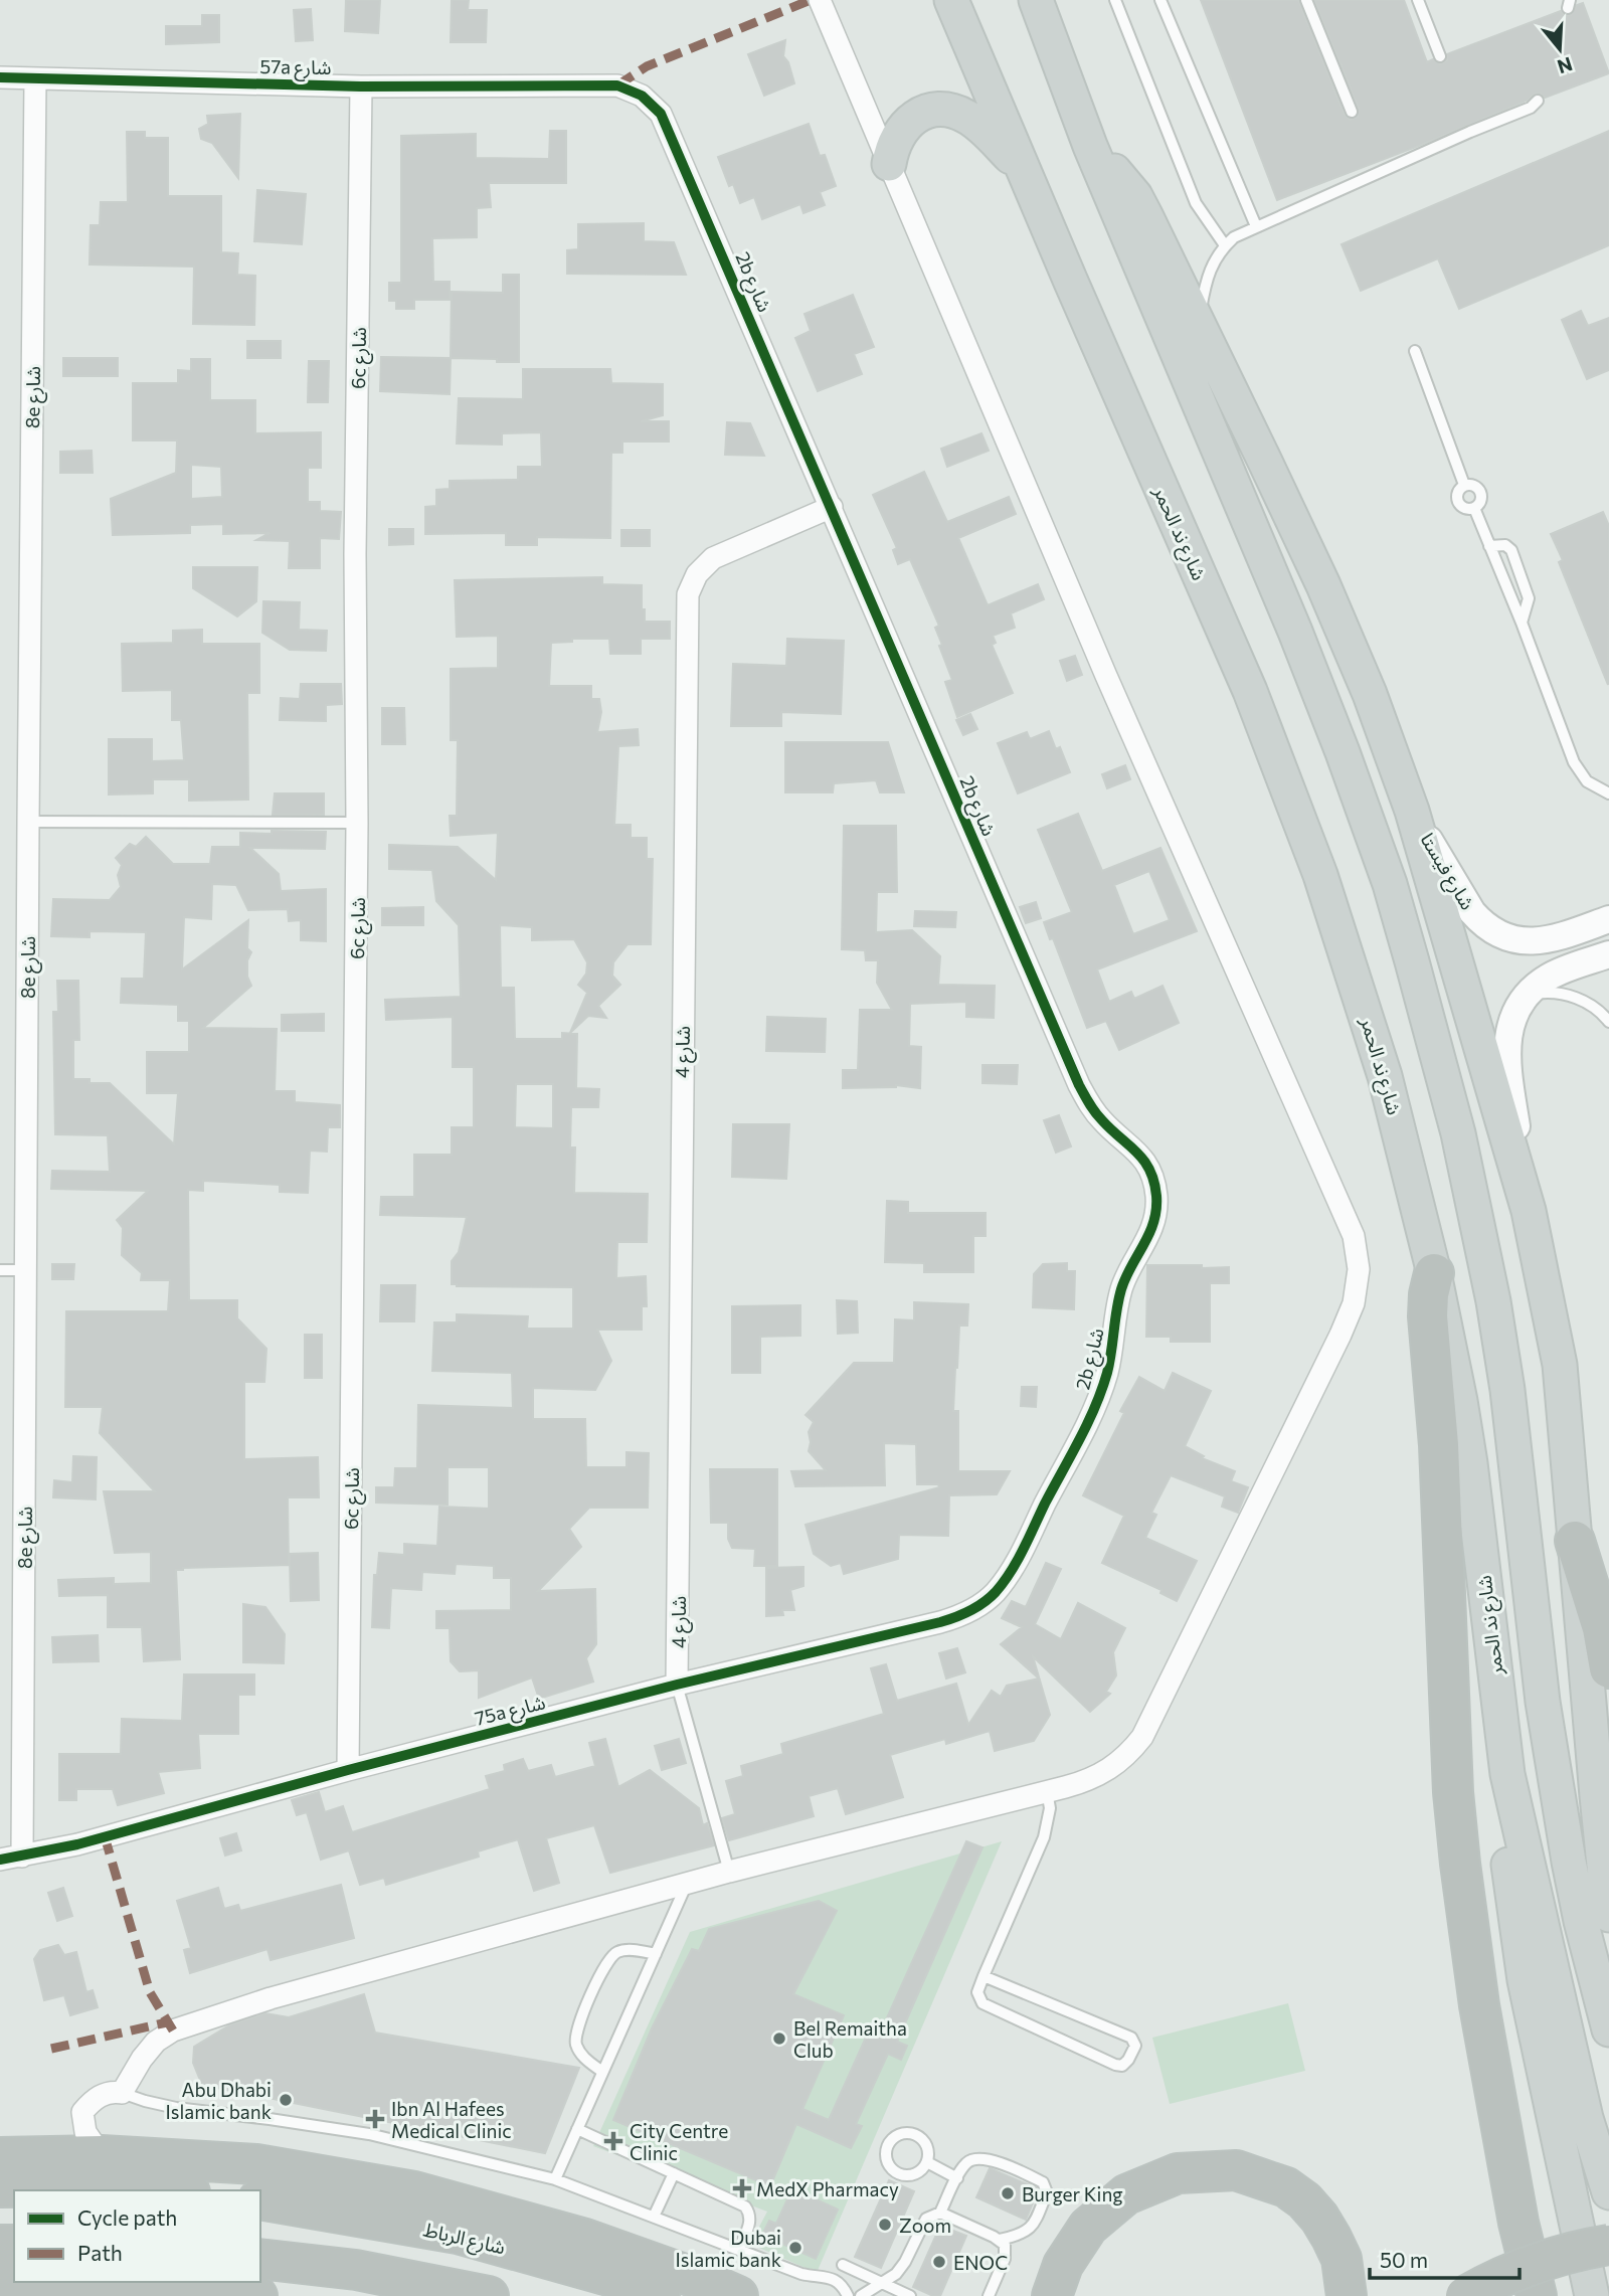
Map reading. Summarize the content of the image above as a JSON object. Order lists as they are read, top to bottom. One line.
{"streets":{"highway":["شارع الرباط"],"main road":["شارع ند الحمر"],"street":["57a شارع","2b شارع","6c شارع","8e شارع","شارع فيستا","شارع 4","75a شارع"]},"crossings":[["57a شارع","2b شارع"],["57a شارع","6c شارع"],["57a شارع","8e شارع"],["2b شارع","شارع 4"],["2b شارع","75a شارع"],["6c شارع","75a شارع"],["8e شارع","75a شارع"],["شارع 4","75a شارع"]],"places":{"other":["Bel Remaitha Club","Abu Dhabi Islamic bank","Burger King","Zoom","Dubai Islamic bank","ENOC"],"health":["Ibn Al Hafees Medical Clinic","City Centre Clinic","MedX Pharmacy"]},"legend":["Cycle path","Path"],"scale_bar":"50 m","north":"bottom"}
